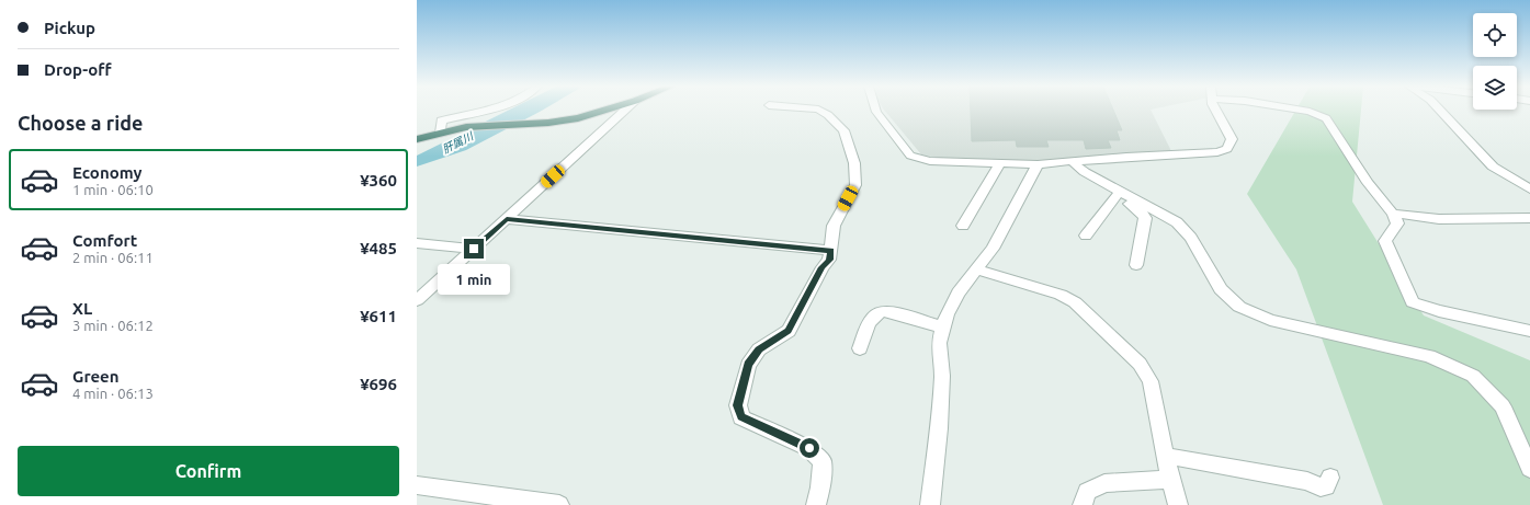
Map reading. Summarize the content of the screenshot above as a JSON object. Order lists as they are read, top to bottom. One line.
{"water":["肝属川"],"page":{"banner":["Pickup","Drop-off"],"heading":"Choose a ride","list":[{"name":"Economy","note":"1 min · 06:10","value":"¥360"},{"name":"Comfort","note":"2 min · 06:11","value":"¥485"},{"name":"XL","note":"3 min · 06:12","value":"¥611"},{"name":"Green","note":"4 min · 06:13","value":"¥696"}],"bubble":"1 min","buttons":"Confirm"}}
